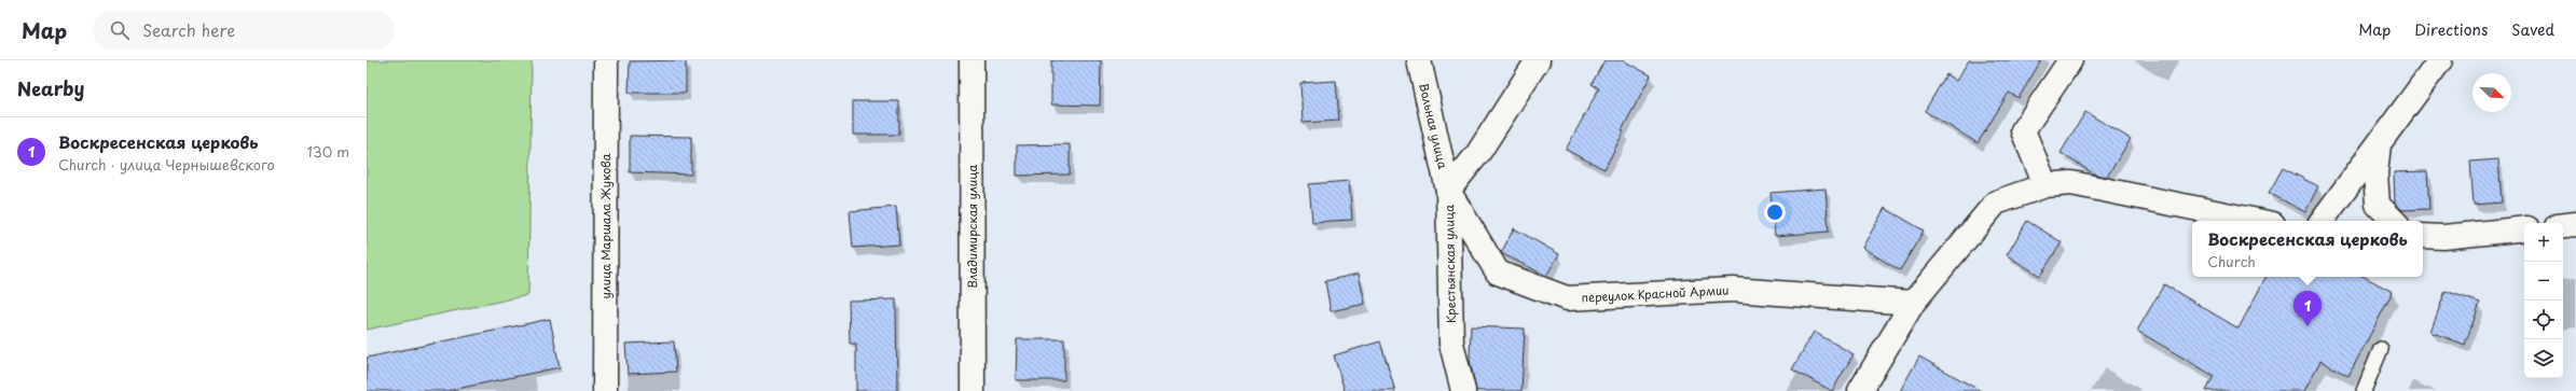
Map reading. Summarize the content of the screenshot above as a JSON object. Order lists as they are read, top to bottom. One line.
{"streets":{"street":["Вольная улица","улица Маршала Жукова","Владимирская улица","Крестьянская улица","переулок Красной Армии"]},"crossings":[["Вольная улица","Крестьянская улица"],["Вольная улица","переулок Красной Армии"],["Крестьянская улица","переулок Красной Армии"]],"north":"bottom right","page":{"header":"Map","search":"Search here","nav":["Map","Directions","Saved"],"heading":"Nearby","list":[{"mark":"1","name":"Воскресенская церковь","note":"Church · улица Чернышевского","value":"130 m"}],"popup":["Воскресенская церковь","Church"],"map_buttons":["+","−"],"pins":"1"}}
